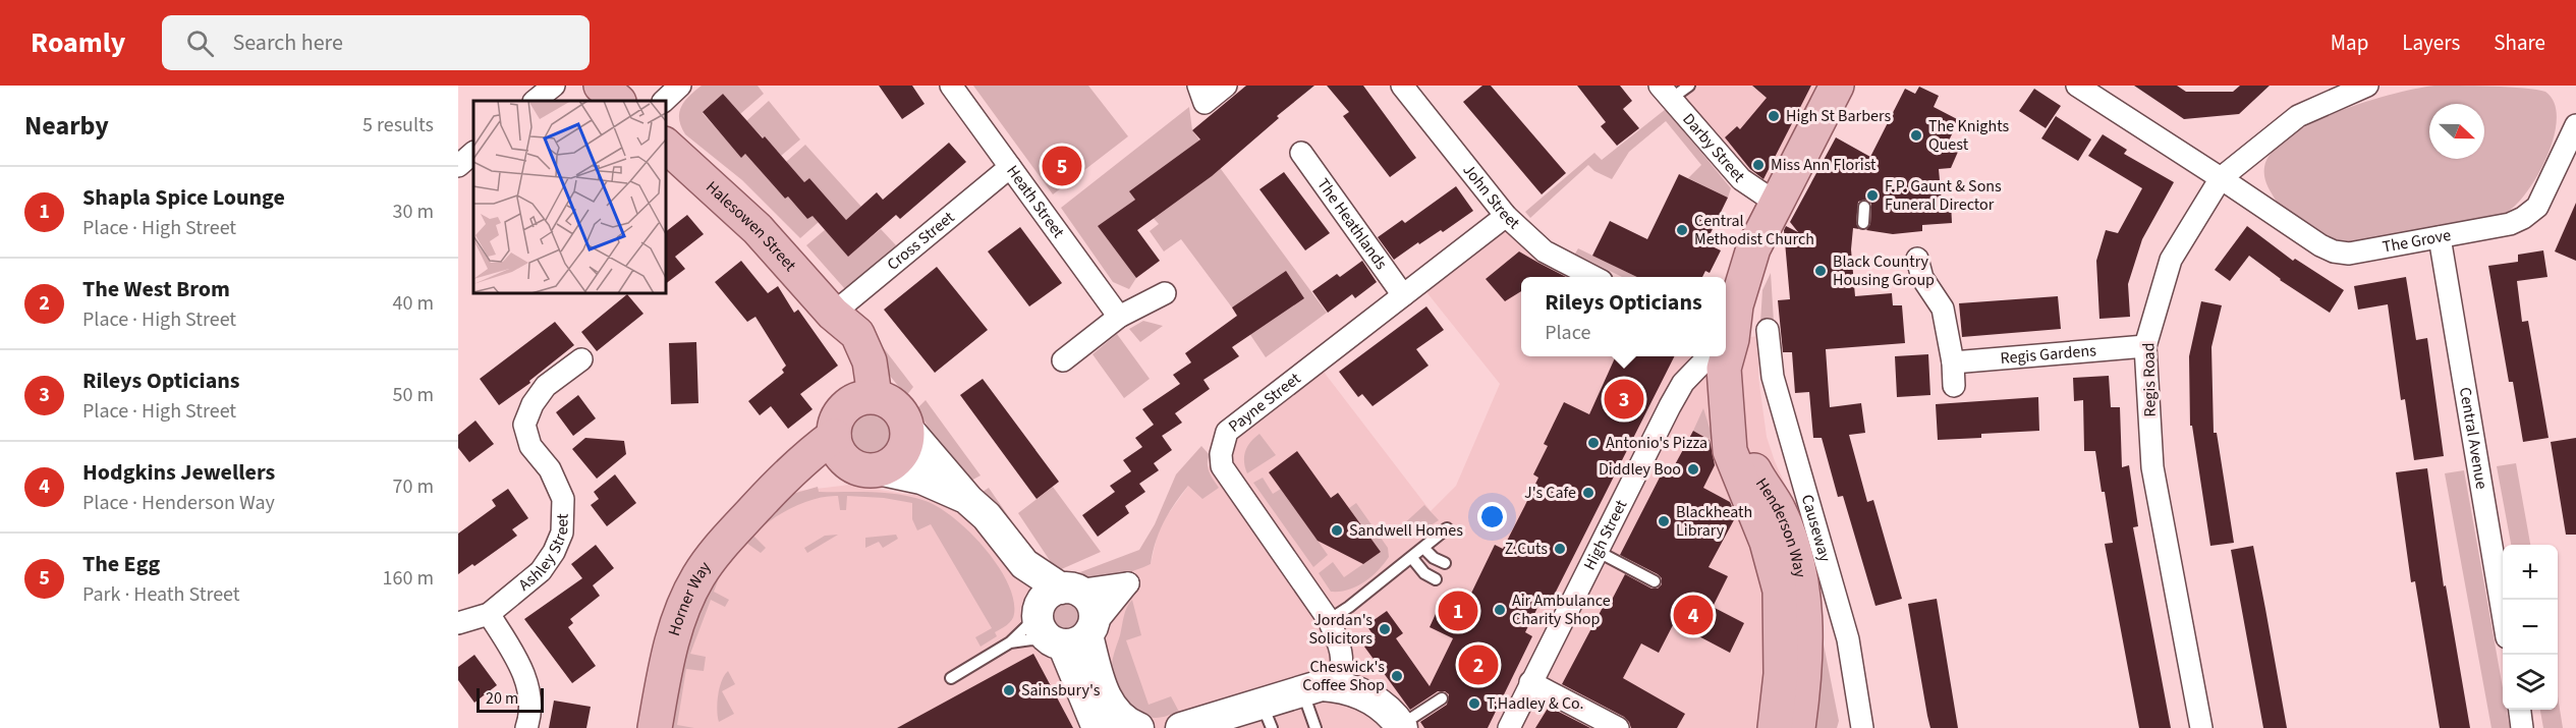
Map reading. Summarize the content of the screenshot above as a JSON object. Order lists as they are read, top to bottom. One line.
{"streets":{"main road":["Halesowen Street","Henderson Way","Horner Way"],"street":["Darby Street","John Street","Heath Street","The Heathlands","Cross Street","The Grove","Regis Gardens","Regis Road","Payne Street","Central Avenue","Causeway","High Street","Ashley Street"]},"crossings":[["John Street","Payne Street"],["Heath Street","Cross Street"],["The Heathlands","Payne Street"],["Halesowen Street","Cross Street"],["Halesowen Street","Horner Way"],["The Grove","Regis Road"],["The Grove","Central Avenue"],["Regis Gardens","Regis Road"]],"places":["High St Barbers","The Knights Quest","Miss Ann Florist","F.P. Gaunt & Sons Funeral Director","Central Methodist Church","Black Country Housing Group","Antonio's Pizza","Diddley Boo","J's Cafe","Blackheath Library","Sandwell Homes","Z.Cuts","Air Ambulance Charity Shop","Jordan's Solicitors","Cheswick's Coffee Shop","Sainsbury's","T.Hadley & Co."],"scale_bar":"20 m","north":"right","page":{"header":"Roamly","search":"Search here","nav":["Map","Layers","Share"],"heading":["Nearby","5 results"],"pins":["5","3","1","4","2"],"list":[{"mark":"1","name":"Shapla Spice Lounge","note":"Place · High Street","value":"30 m"},{"mark":"2","name":"The West Brom","note":"Place · High Street","value":"40 m"},{"mark":"3","name":"Rileys Opticians","note":"Place · High Street","value":"50 m"},{"mark":"4","name":"Hodgkins Jewellers","note":"Place · Henderson Way","value":"70 m"},{"mark":"5","name":"The Egg","note":"Park · Heath Street","value":"160 m"}],"popup":["Rileys Opticians","Place"],"map_buttons":["+","−"],"scale":"20 m"}}
